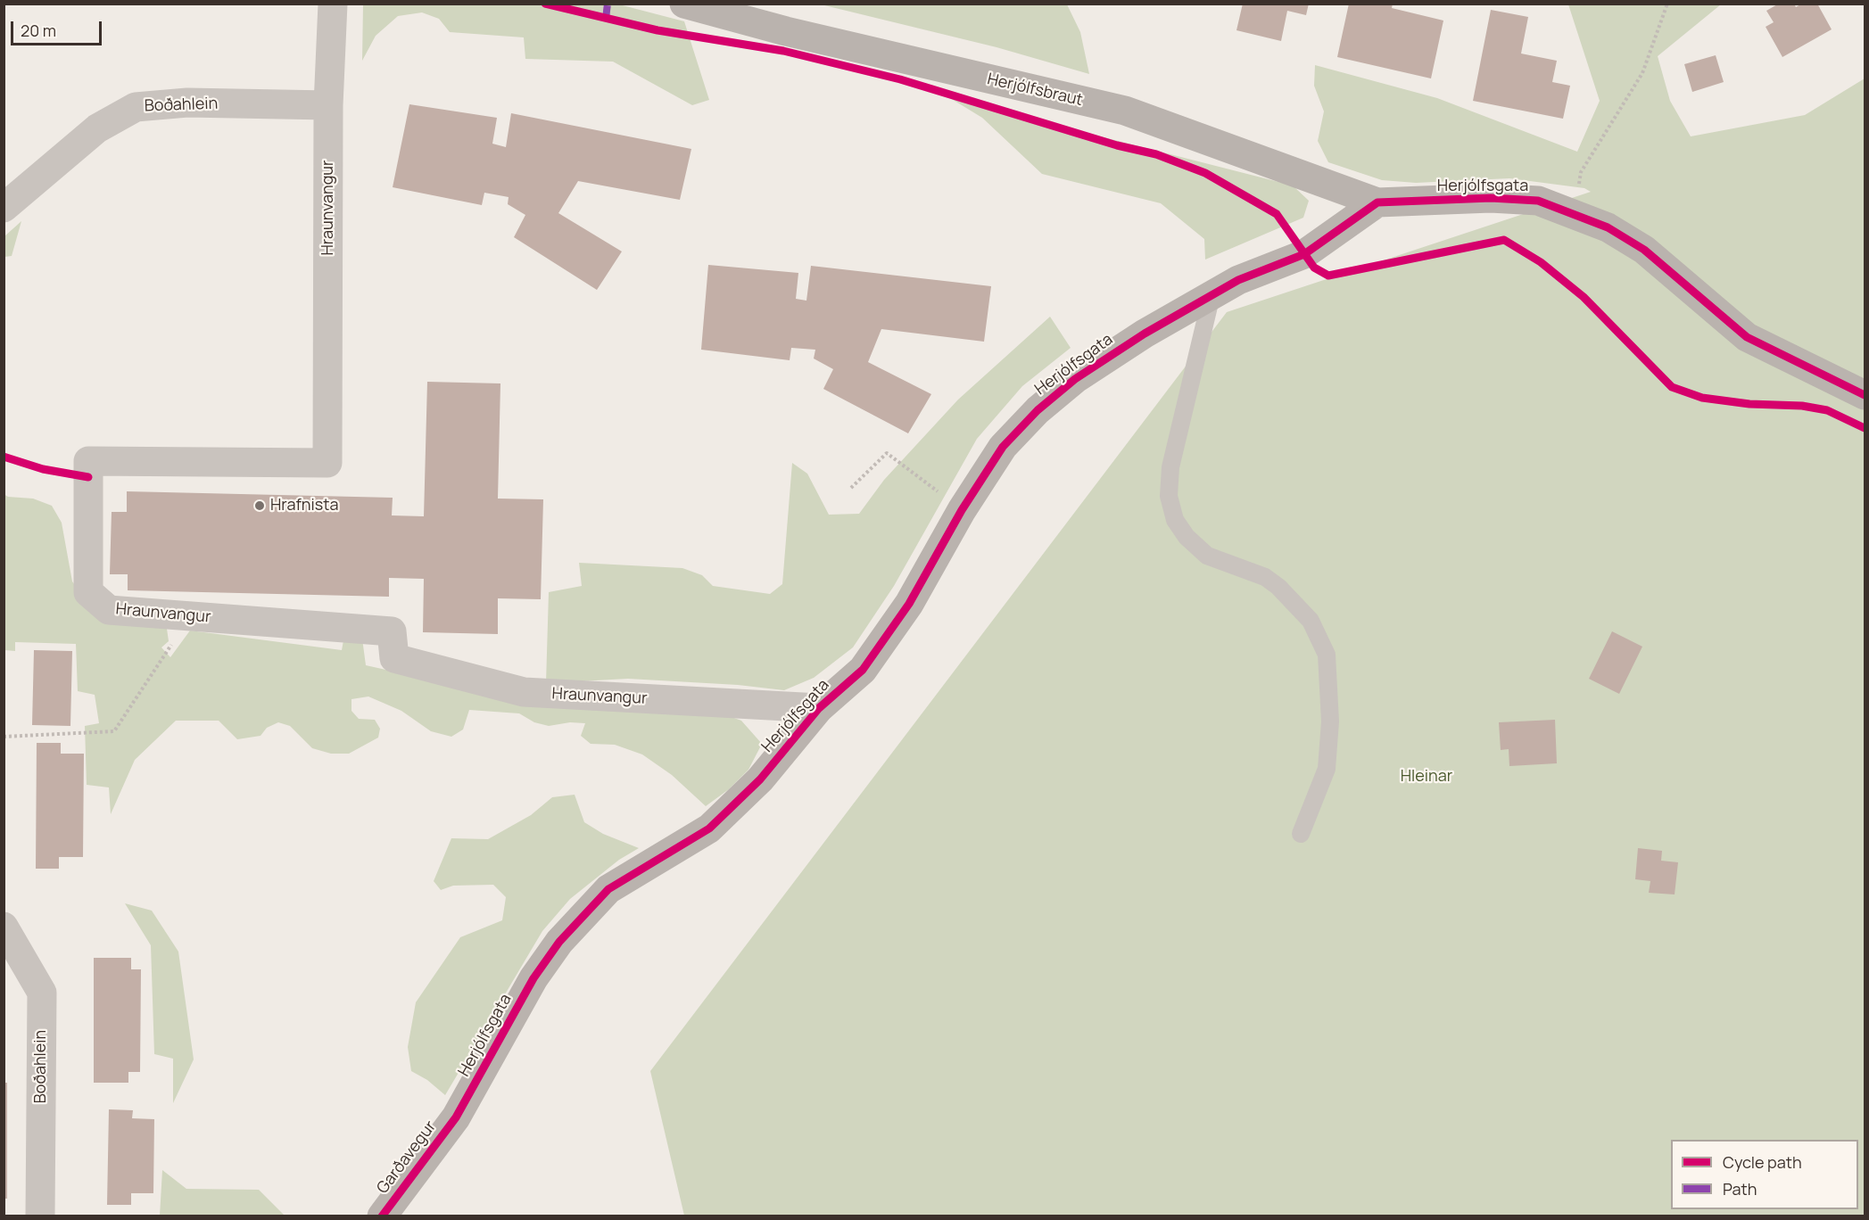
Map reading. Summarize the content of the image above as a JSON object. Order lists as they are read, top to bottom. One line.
{"streets":{"street":["Herjólfsbraut","Boðahlein","Herjólfsgata","Hraunvangur","Garðavegur"]},"crossings":[["Herjólfsbraut","Herjólfsgata"],["Boðahlein","Hraunvangur"],["Herjólfsgata","Hraunvangur"],["Herjólfsgata","Garðavegur"]],"parks":["Hleinar"],"places":["Hrafnista"],"legend":["Cycle path","Path"],"scale_bar":"20 m"}
